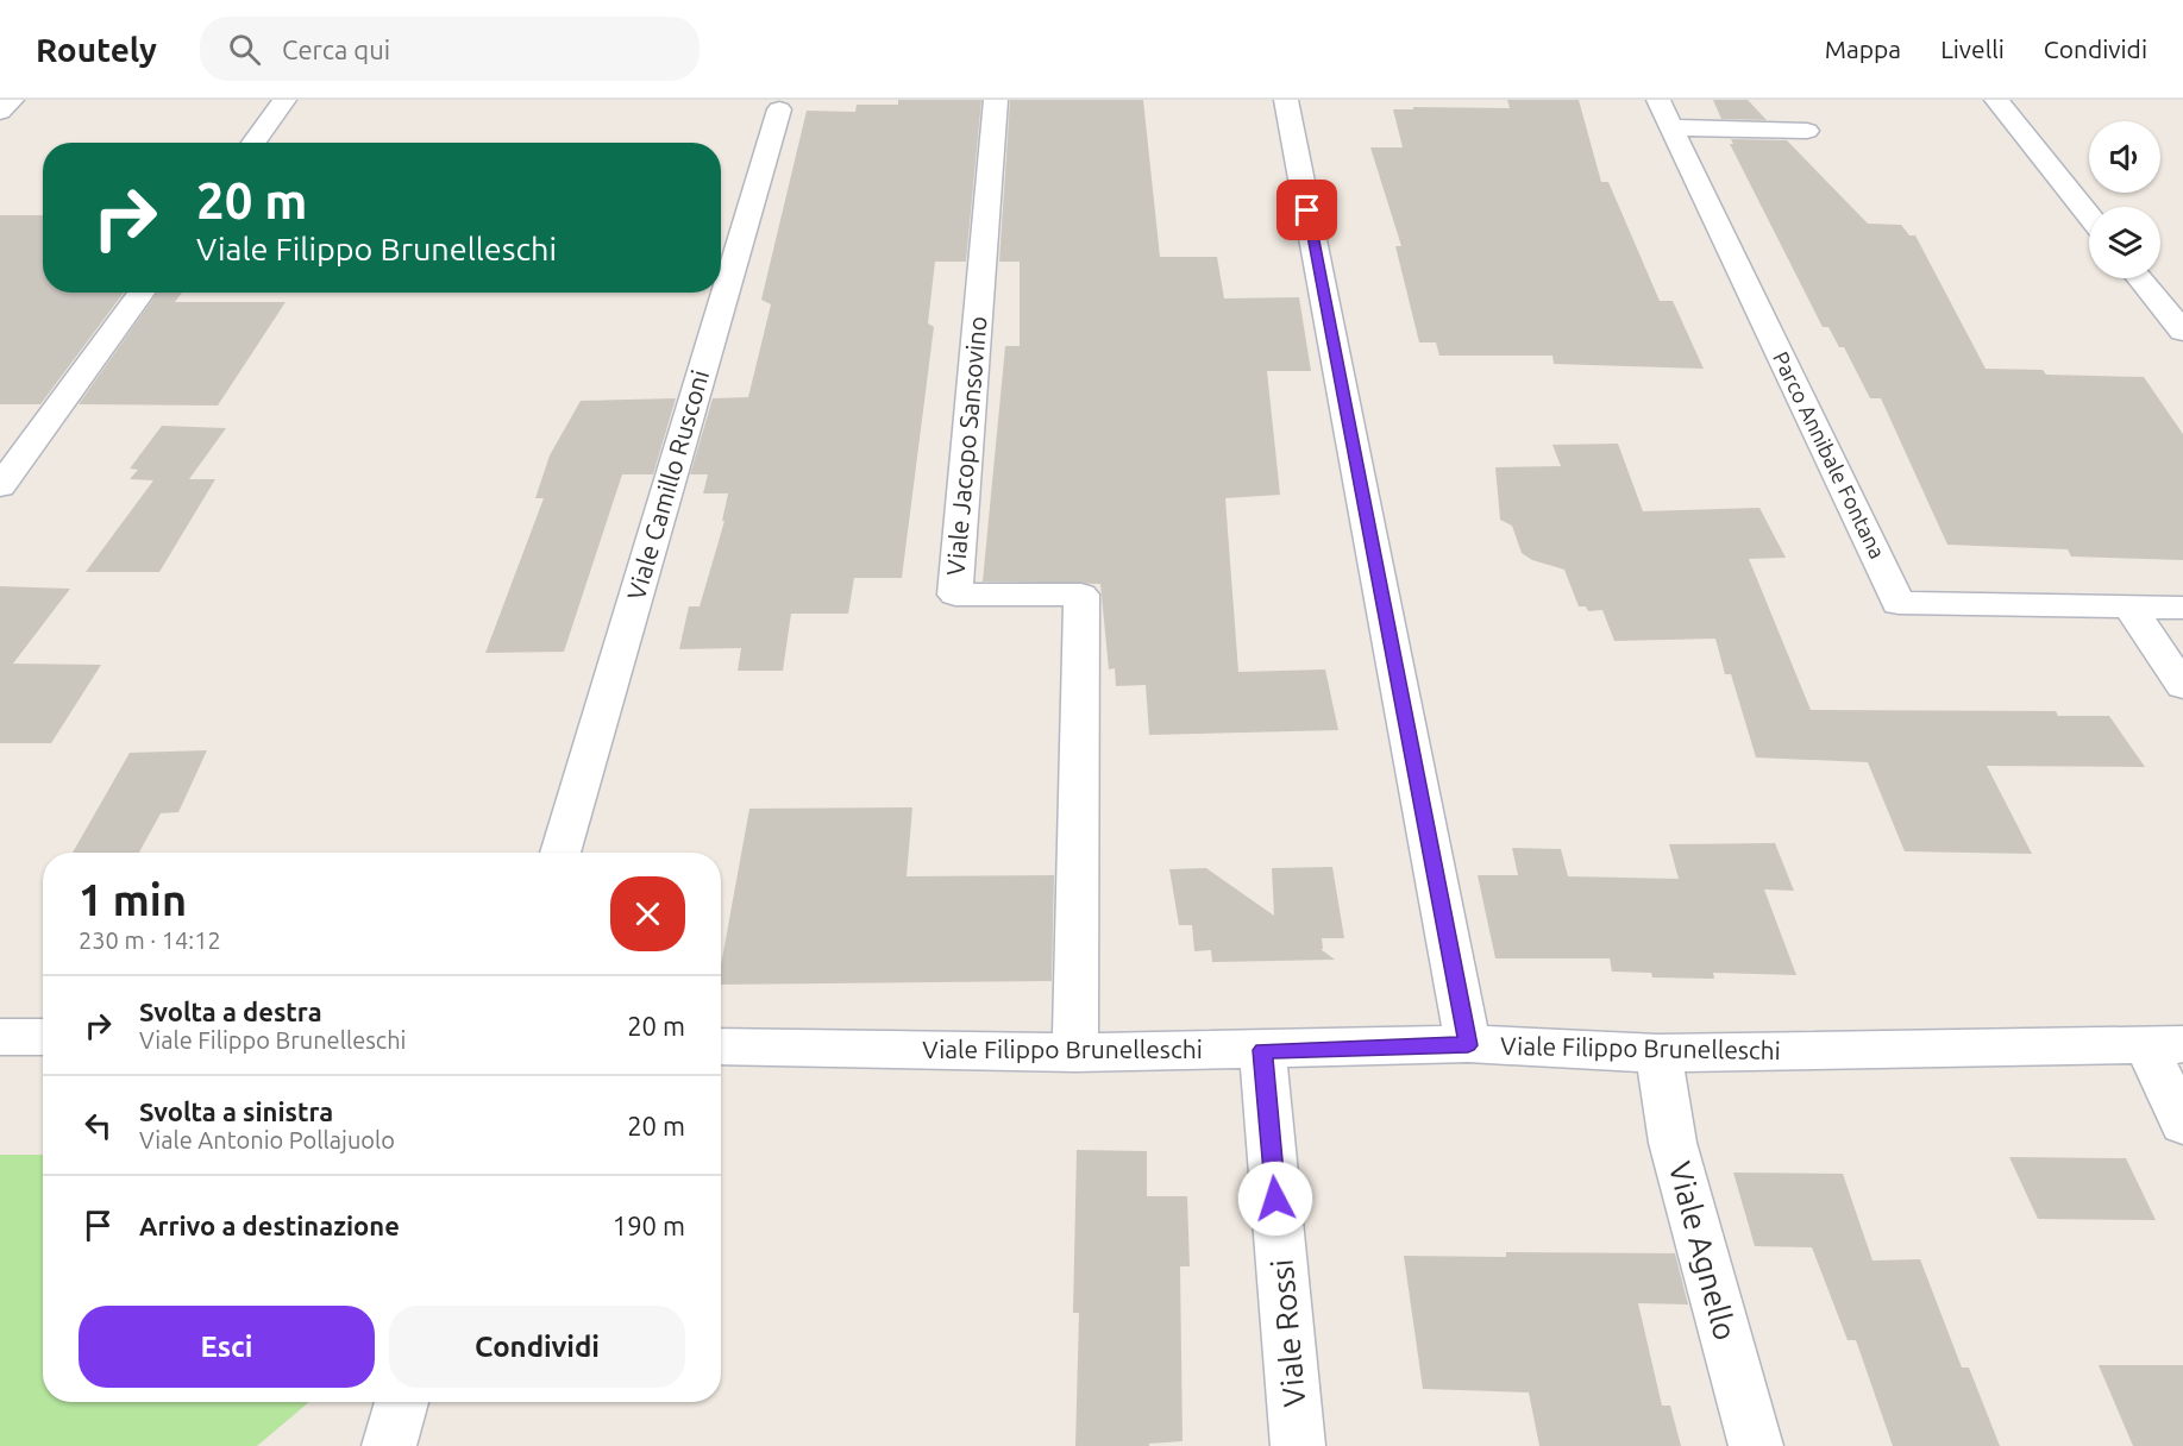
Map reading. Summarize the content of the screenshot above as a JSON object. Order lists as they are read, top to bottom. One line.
{"streets":{"street":["Viale Jacopo Sansovino","Parco Annibale Fontana","Viale Camillo Rusconi","Viale Filippo Brunelleschi","Viale Agnello","Viale Rossi"]},"crossings":[["Viale Jacopo Sansovino","Viale Filippo Brunelleschi"],["Viale Filippo Brunelleschi","Viale Agnello"],["Viale Filippo Brunelleschi","Viale Rossi"]],"page":{"header":"Routely","search":"Cerca qui","nav":["Mappa","Livelli","Condividi"],"turn":["20 m","Viale Filippo Brunelleschi"],"heading":["1 min","230 m · 14:12"],"list":[{"name":"Svolta a destra","note":"Viale Filippo Brunelleschi","value":"20 m"},{"name":"Svolta a sinistra","note":"Viale Antonio Pollajuolo","value":"20 m"},{"name":"Arrivo a destinazione","value":"190 m"}],"buttons":["Esci","Condividi"]}}
